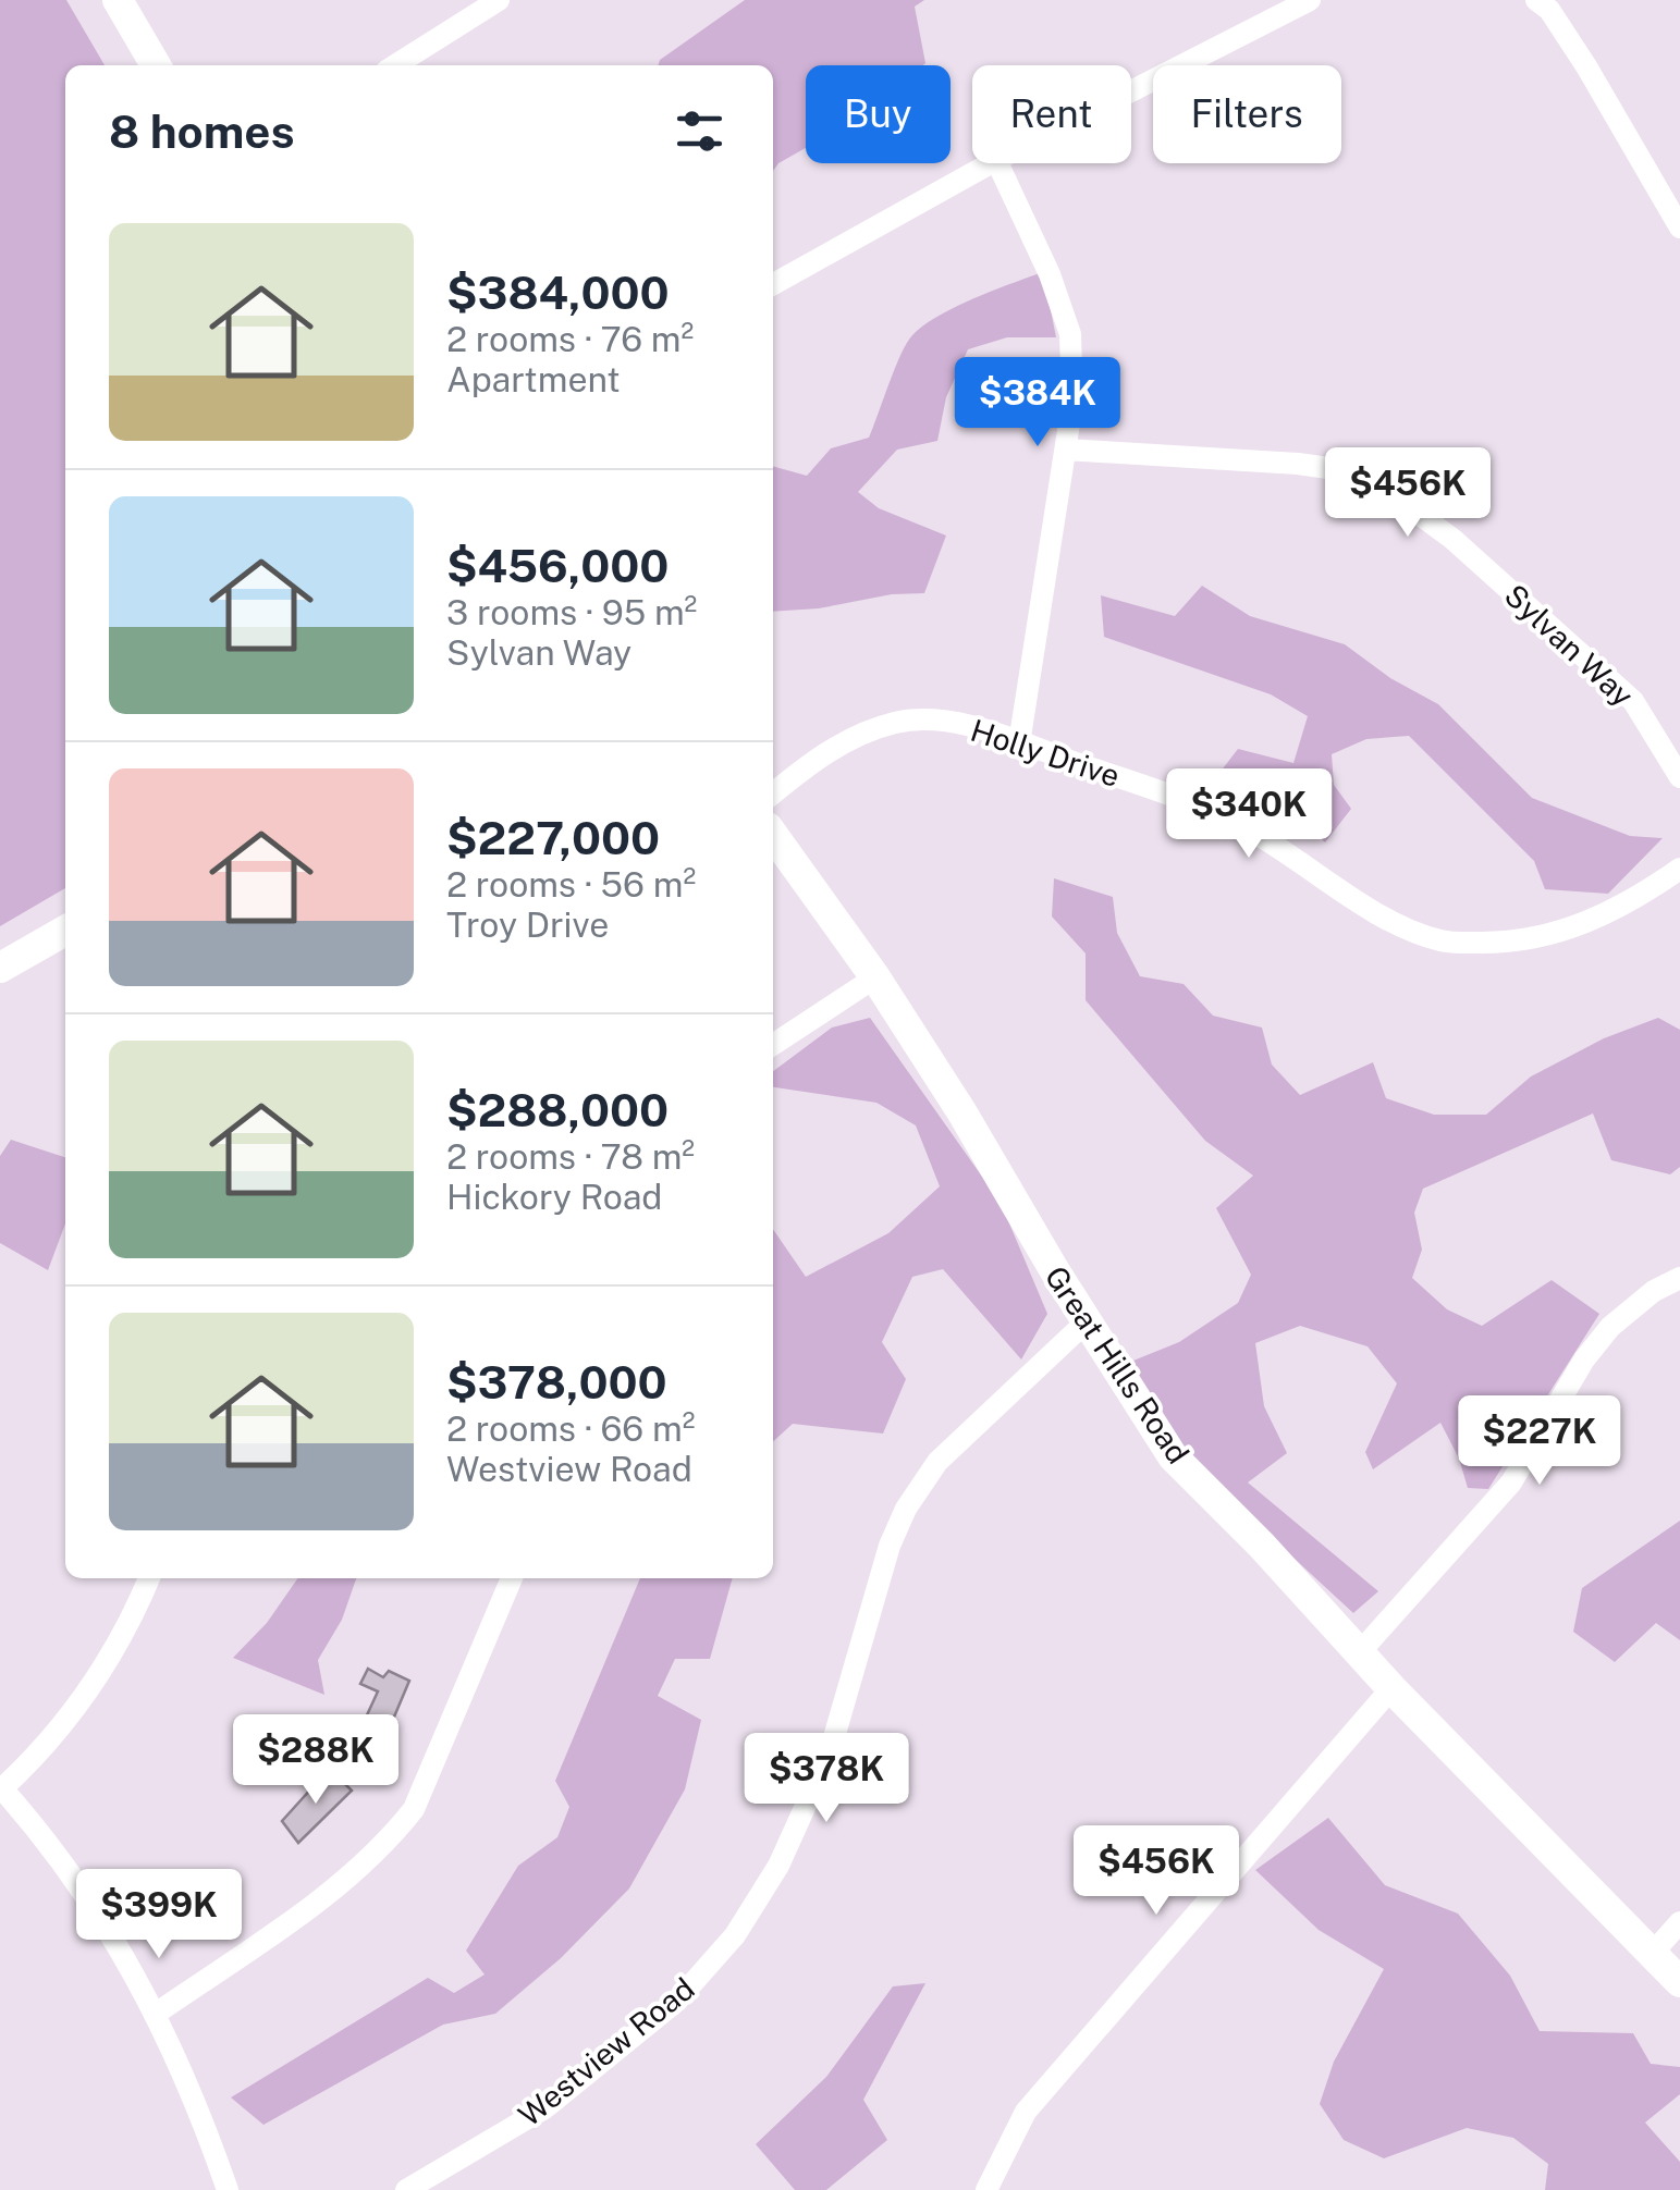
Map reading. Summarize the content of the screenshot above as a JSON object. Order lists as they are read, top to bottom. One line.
{"streets":{"street":["Sylvan Way","Holly Drive","Great Hills Road","Westview Road"]},"crossings":[["Great Hills Road","Westview Road"]],"page":{"chip":["Buy","Rent","Filters"],"heading":"8 homes","list":[{"name":"$384,000","note":"2 rooms · 76 m² · Apartment"},{"name":"$456,000","note":"3 rooms · 95 m² · Sylvan Way"},{"name":"$227,000","note":"2 rooms · 56 m² · Troy Drive"},{"name":"$288,000","note":"2 rooms · 78 m² · Hickory Road"},{"name":"$378,000","note":"2 rooms · 66 m² · Westview Road"}],"price":["$384K","$456K","$340K","$227K","$288K","$378K","$456K","$399K"]}}
